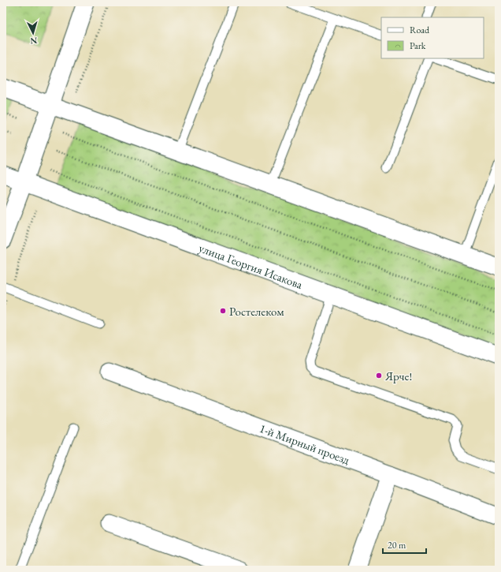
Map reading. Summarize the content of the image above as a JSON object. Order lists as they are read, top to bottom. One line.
{"streets":{"street":["улица Георгия Исакова","1-й Мирный проезд"]},"places":["Ростелеком","Ярче!"],"legend":["Road","Park"],"scale_bar":"20 m","north":"bottom"}
